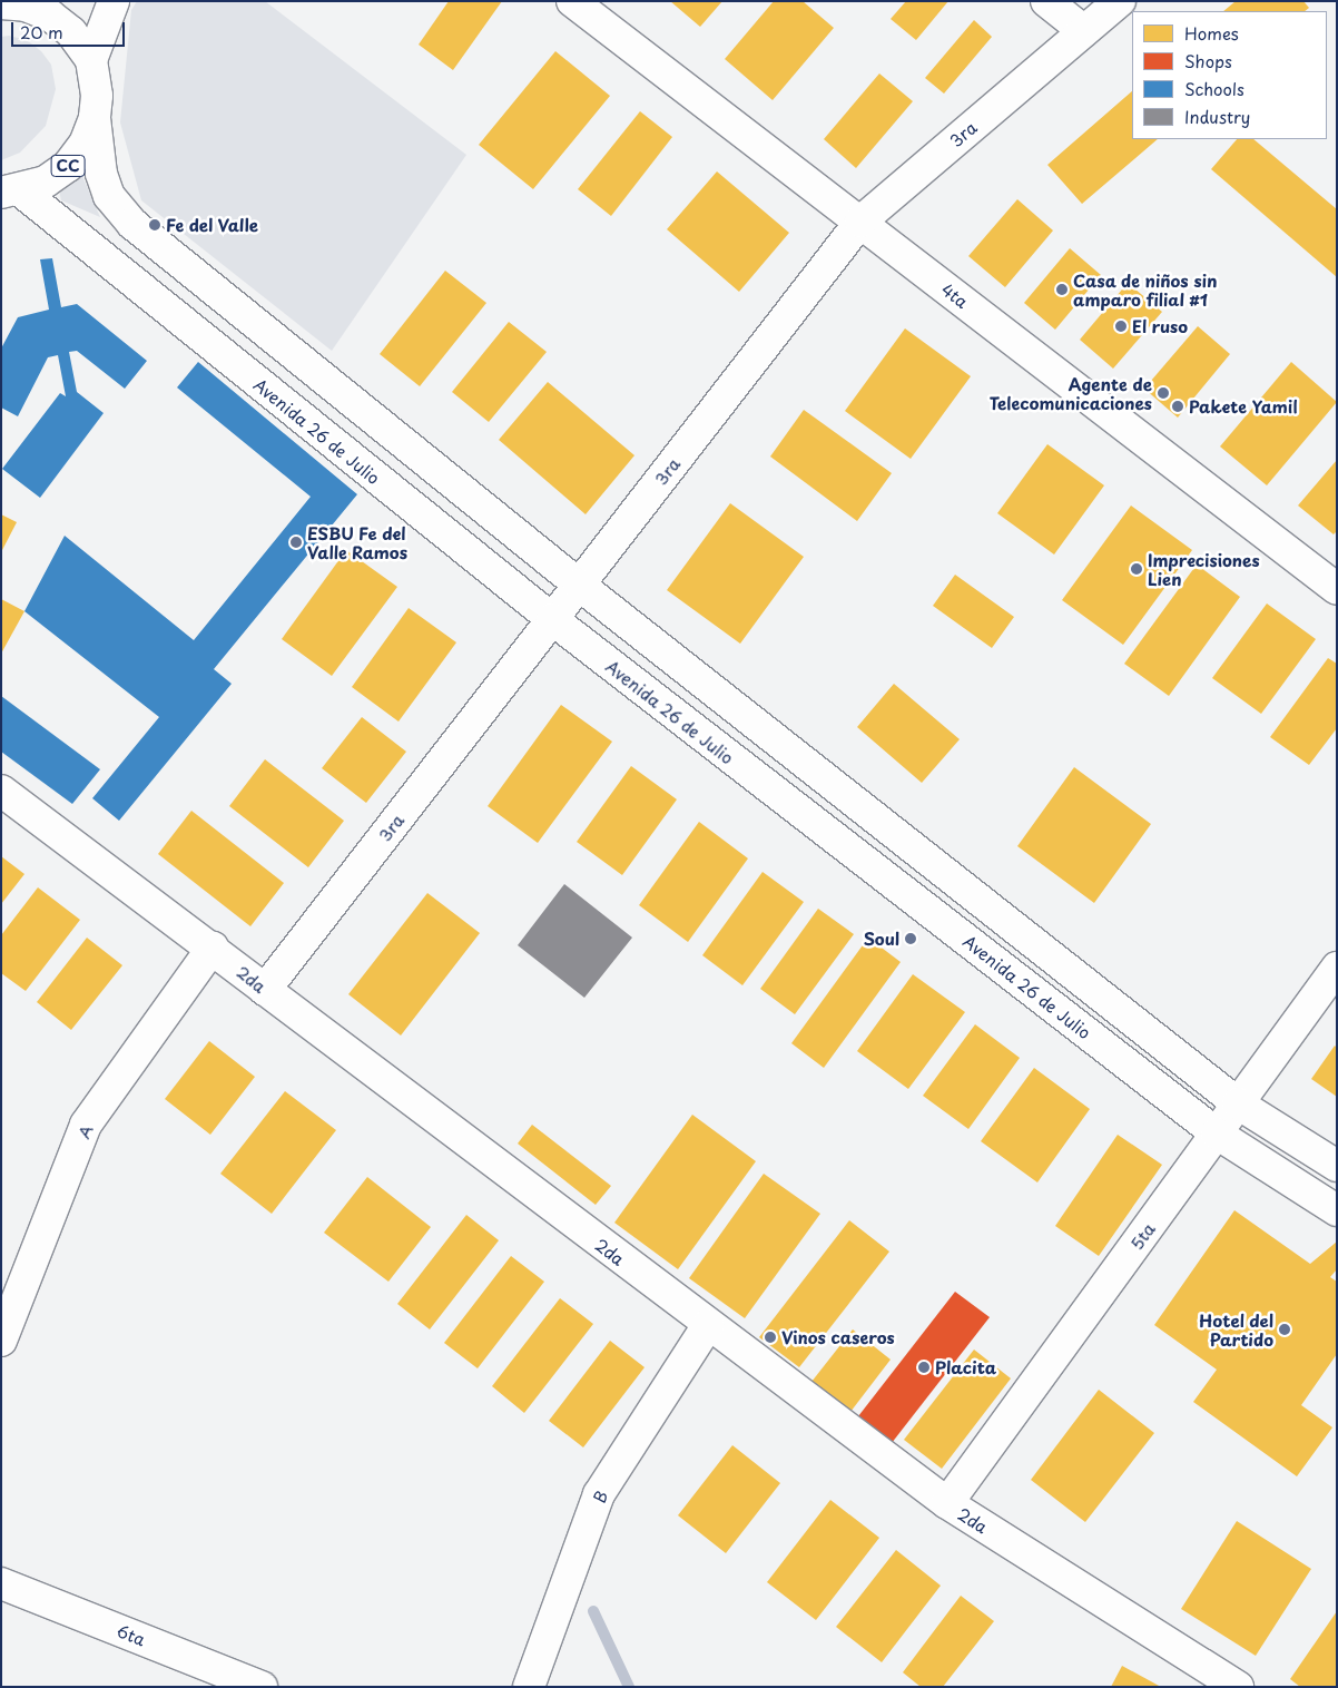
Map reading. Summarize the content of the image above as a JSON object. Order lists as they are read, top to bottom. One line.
{"streets":{"street":["3ra","CC","4ta","Avenida 26 de Julio","2da","A","5ta","B","6ta"]},"crossings":[["3ra","4ta"],["3ra","Avenida 26 de Julio"],["3ra","2da"],["CC","Avenida 26 de Julio"],["Avenida 26 de Julio","5ta"],["2da","A"],["2da","5ta"],["2da","B"]],"places":["Fe del Valle","Casa de niños sin amparo filial #1","El ruso","Agente de Telecomunicaciones","Pakete Yamil","ESBU Fe del Valle Ramos","Imprecisiones Lien","Soul","Hotel del Partido","Vinos caseros","Placita"],"legend":["Homes","Shops","Schools","Industry"],"scale_bar":"20 m"}
